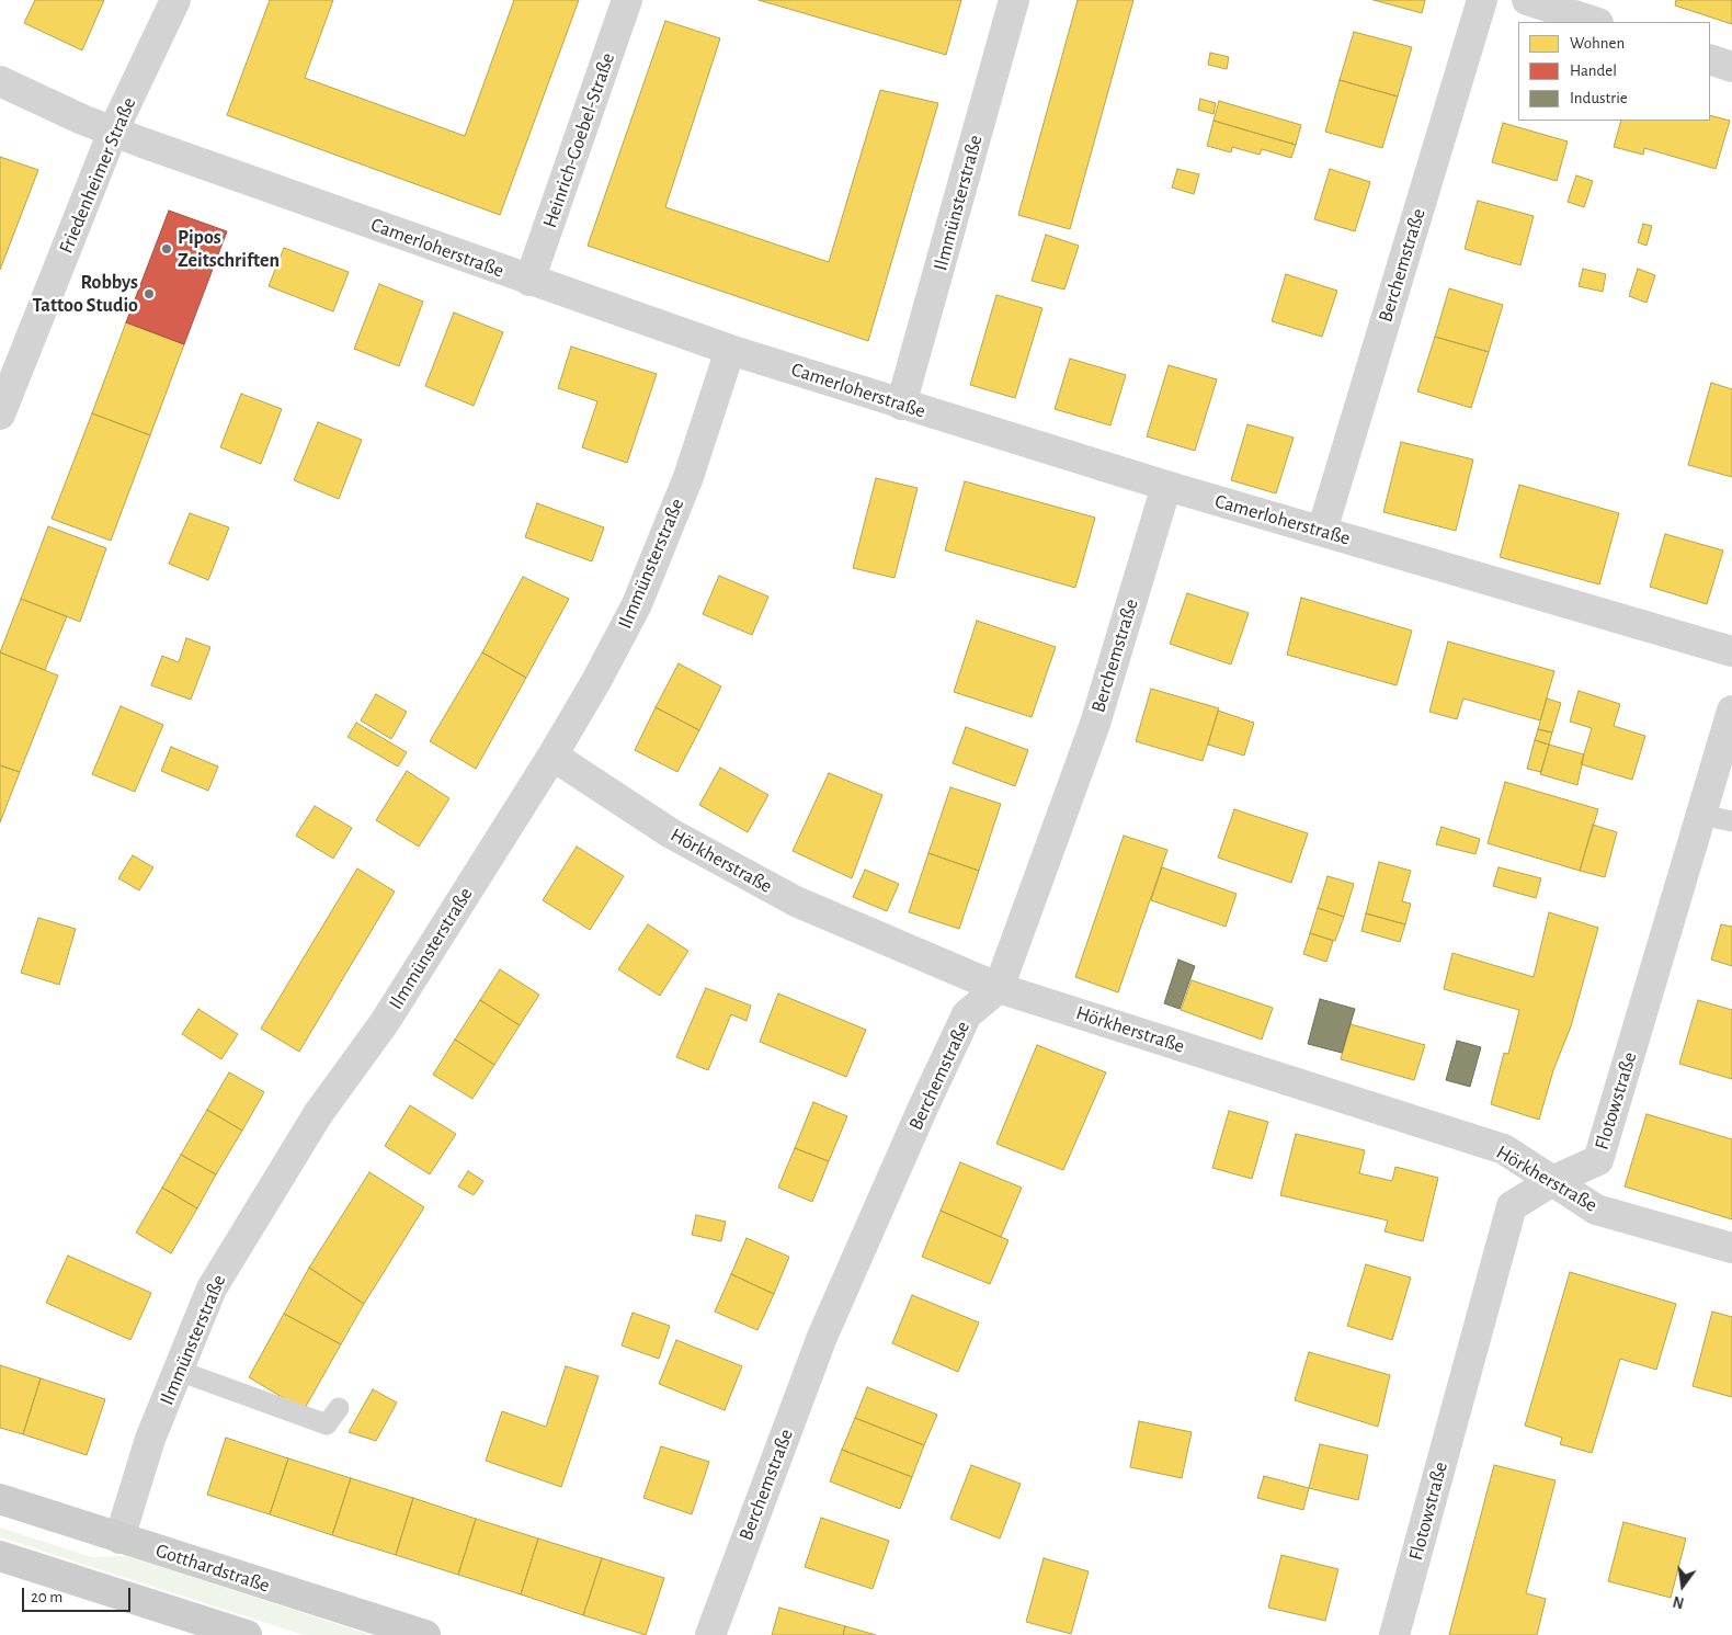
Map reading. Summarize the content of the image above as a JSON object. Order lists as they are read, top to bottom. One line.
{"streets":{"main road":["Gotthardstraße"],"street":["Heinrich-Goebel-Straße","Friedenheimer Straße","Ilmmünsterstraße","Camerloherstraße","Berchemstraße","Hörkherstraße","Flotowstraße"]},"crossings":[["Heinrich-Goebel-Straße","Camerloherstraße"],["Friedenheimer Straße","Camerloherstraße"],["Ilmmünsterstraße","Camerloherstraße"],["Ilmmünsterstraße","Hörkherstraße"],["Ilmmünsterstraße","Gotthardstraße"],["Camerloherstraße","Berchemstraße"],["Berchemstraße","Hörkherstraße"],["Hörkherstraße","Flotowstraße"]],"places":["Pipos Zeitschriften","Robbys Tattoo Studio"],"legend":["Wohnen","Handel","Industrie"],"scale_bar":"20 m","north":"bottom"}
